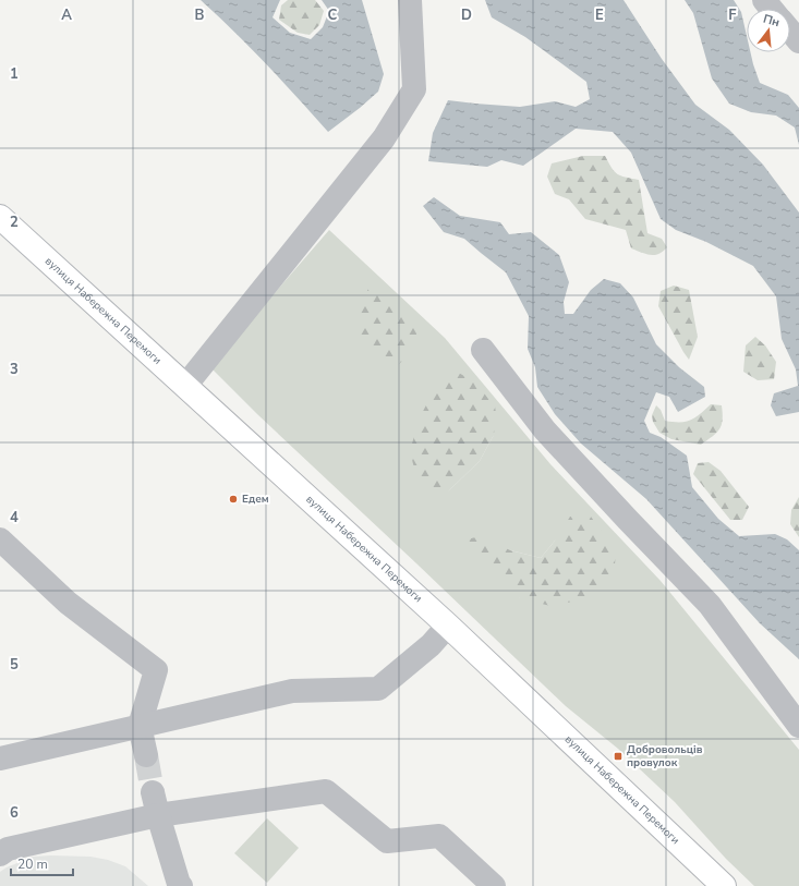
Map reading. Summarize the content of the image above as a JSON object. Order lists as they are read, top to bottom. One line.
{"streets":{"main road":["вулиця Набережна Перемоги"]},"places":{"other":["Едем"],"transit":["Добровольців провулок"]},"scale_bar":"20 m","north":"top","grid":{"columns":["A","B","C","D","E","F"],"rows":["1","2","3","4","5","6"]}}
